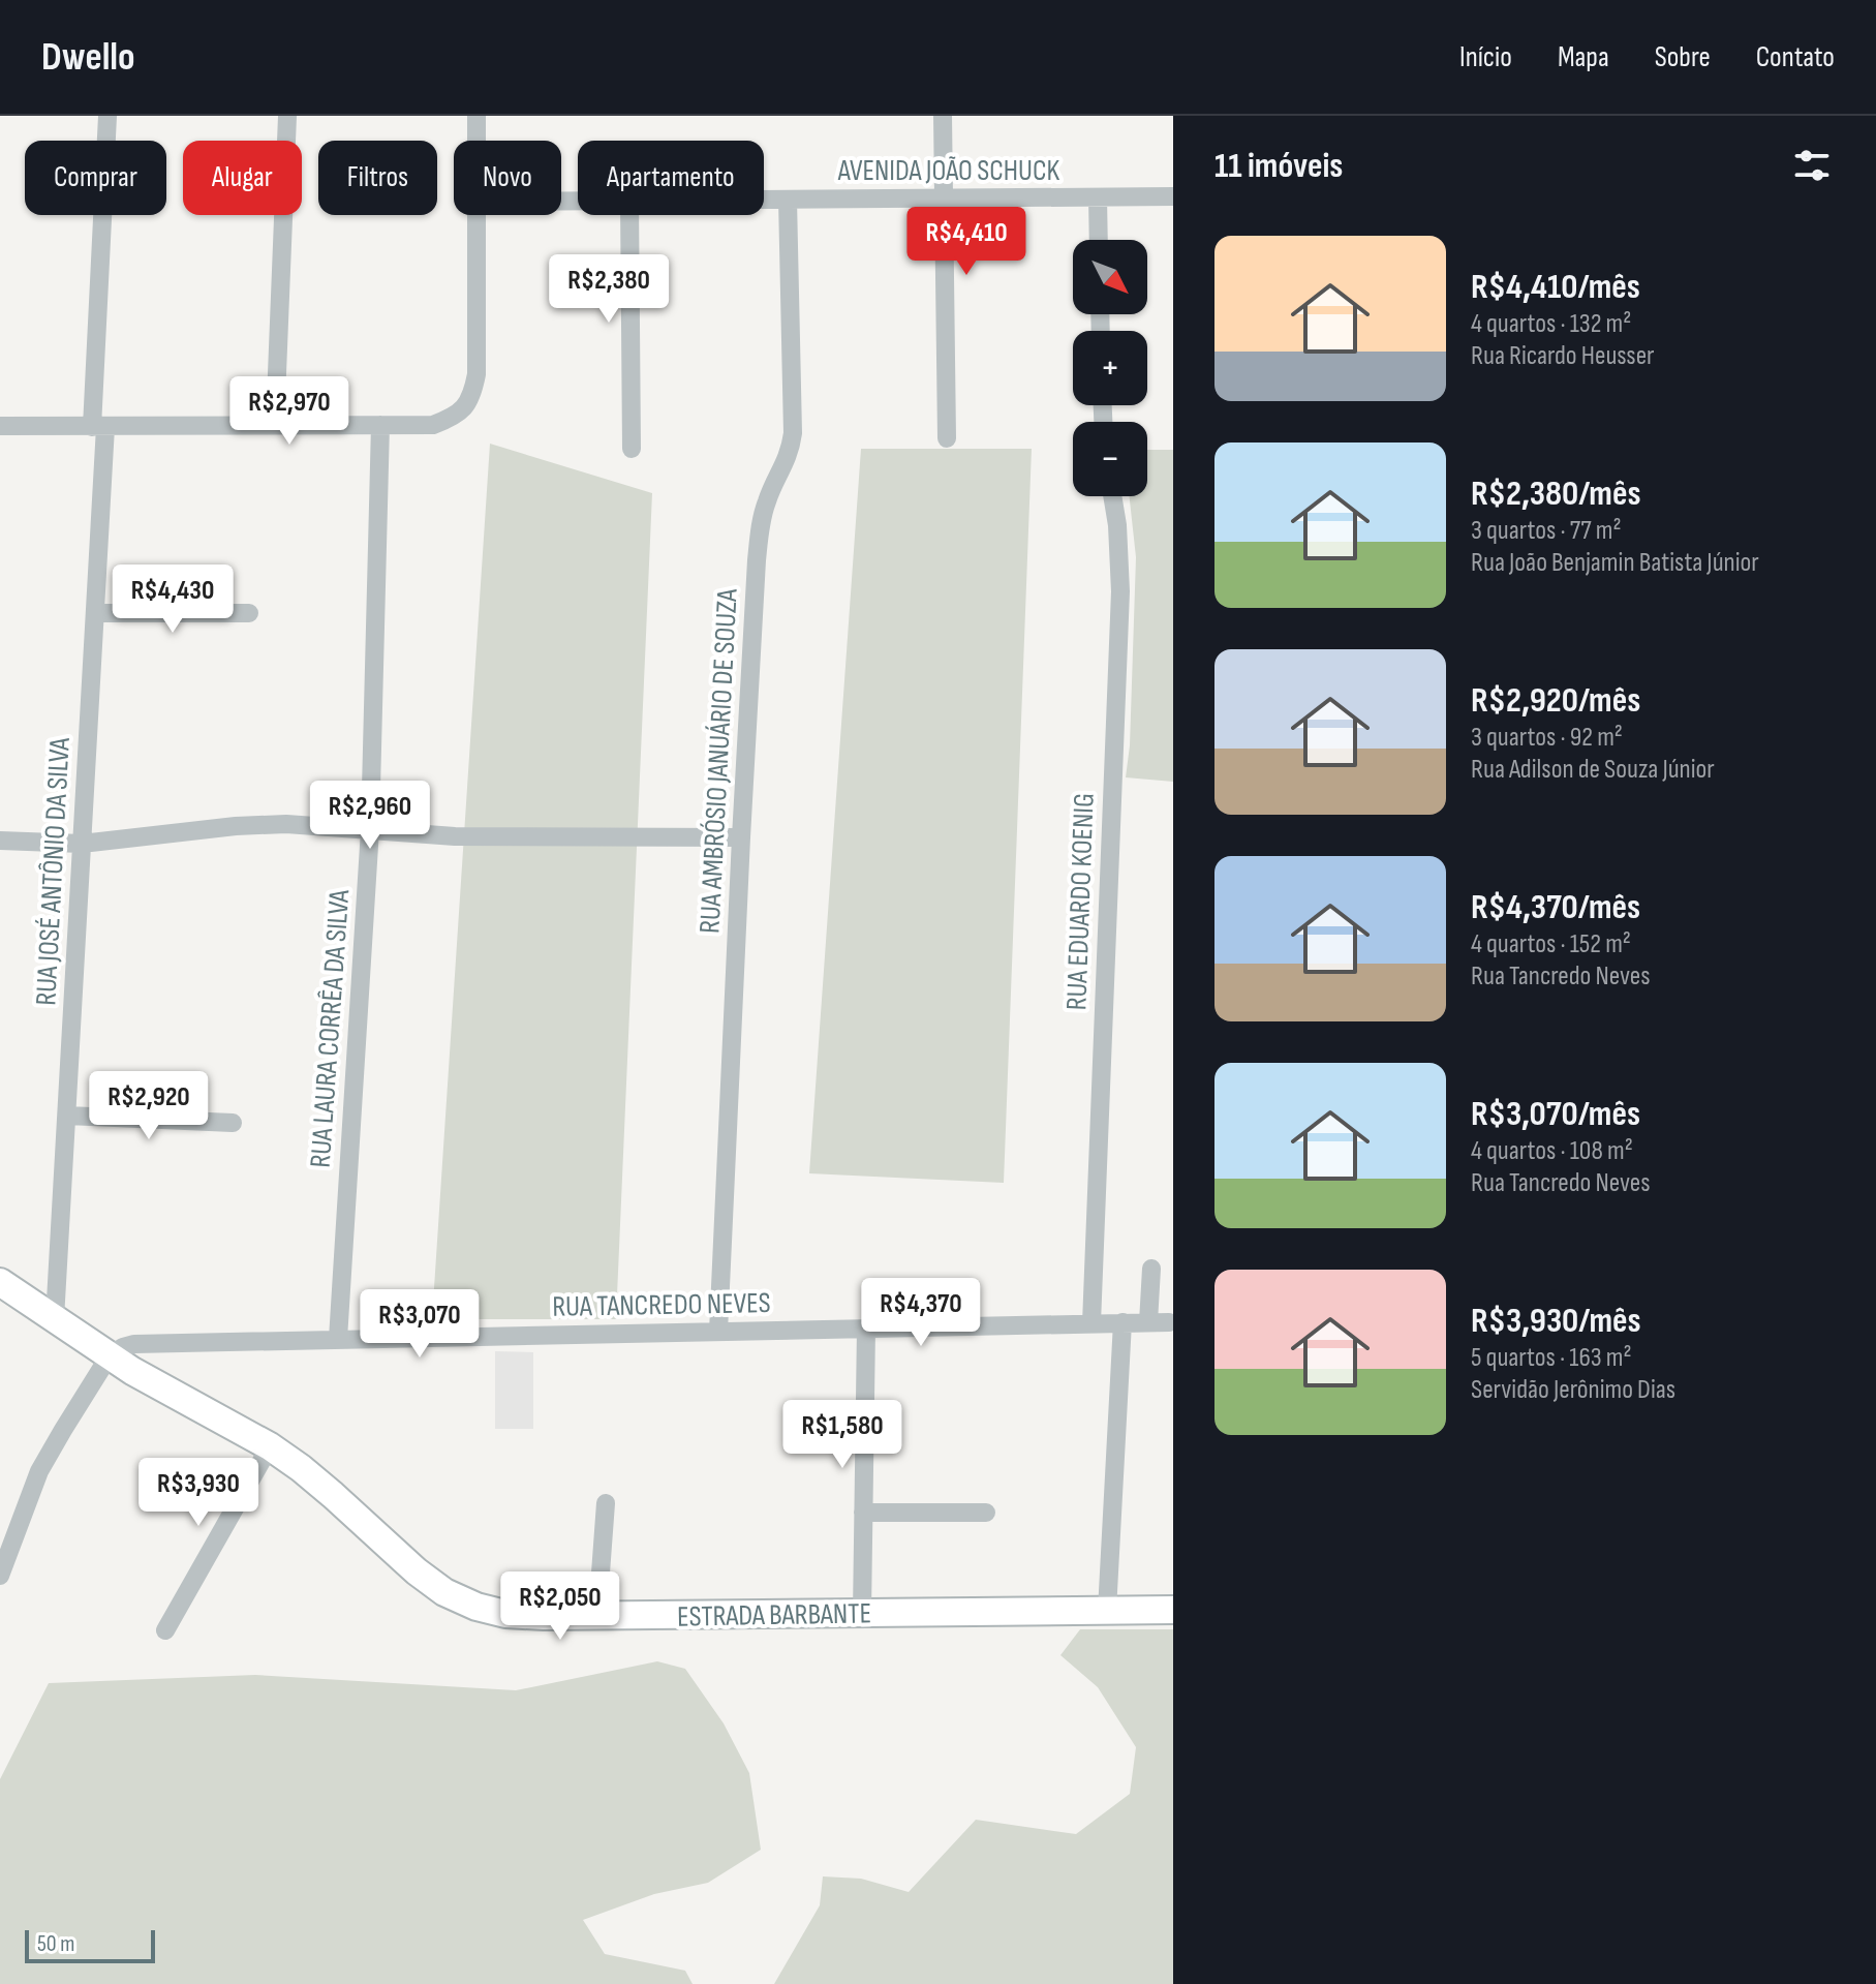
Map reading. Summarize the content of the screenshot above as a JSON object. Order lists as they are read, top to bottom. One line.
{"streets":{"main road":["ESTRADA BARBANTE"],"street":["AVENIDA JOÃO SCHUCK","RUA AMBRÓSIO JANUÁRIO DE SOUZA","RUA JOSÉ ANTÔNIO DA SILVA","RUA EDUARDO KOENIG","RUA LAURA CORRÊA DA SILVA","RUA TANCREDO NEVES"]},"crossings":[["AVENIDA JOÃO SCHUCK","RUA AMBRÓSIO JANUÁRIO DE SOUZA"],["RUA AMBRÓSIO JANUÁRIO DE SOUZA","RUA TANCREDO NEVES"],["RUA JOSÉ ANTÔNIO DA SILVA","ESTRADA BARBANTE"],["RUA EDUARDO KOENIG","RUA TANCREDO NEVES"],["RUA LAURA CORRÊA DA SILVA","RUA TANCREDO NEVES"],["RUA TANCREDO NEVES","ESTRADA BARBANTE"]],"scale_bar":"50 m","north":"bottom right","page":{"header":"Dwello","nav":["Início","Mapa","Sobre","Contato"],"heading":"11 imóveis","chip":["Comprar","Alugar","Filtros","Novo","Apartamento"],"price":["R$4,410","R$2,380","R$2,970","R$4,430","R$2,960","R$2,920","R$4,370","R$3,070","R$1,580","R$3,930","R$2,050"],"list":[{"name":"R$4,410/mês","note":"4 quartos · 132 m² · Rua Ricardo Heusser"},{"name":"R$2,380/mês","note":"3 quartos · 77 m² · Rua João Benjamin Batista Júnior"},{"name":"R$2,920/mês","note":"3 quartos · 92 m² · Rua Adilson de Souza Júnior"},{"name":"R$4,370/mês","note":"4 quartos · 152 m² · Rua Tancredo Neves"},{"name":"R$3,070/mês","note":"4 quartos · 108 m² · Rua Tancredo Neves"},{"name":"R$3,930/mês","note":"5 quartos · 163 m² · Servidão Jerônimo Dias"}],"map_buttons":["+","−"],"scale":"50 m"}}
